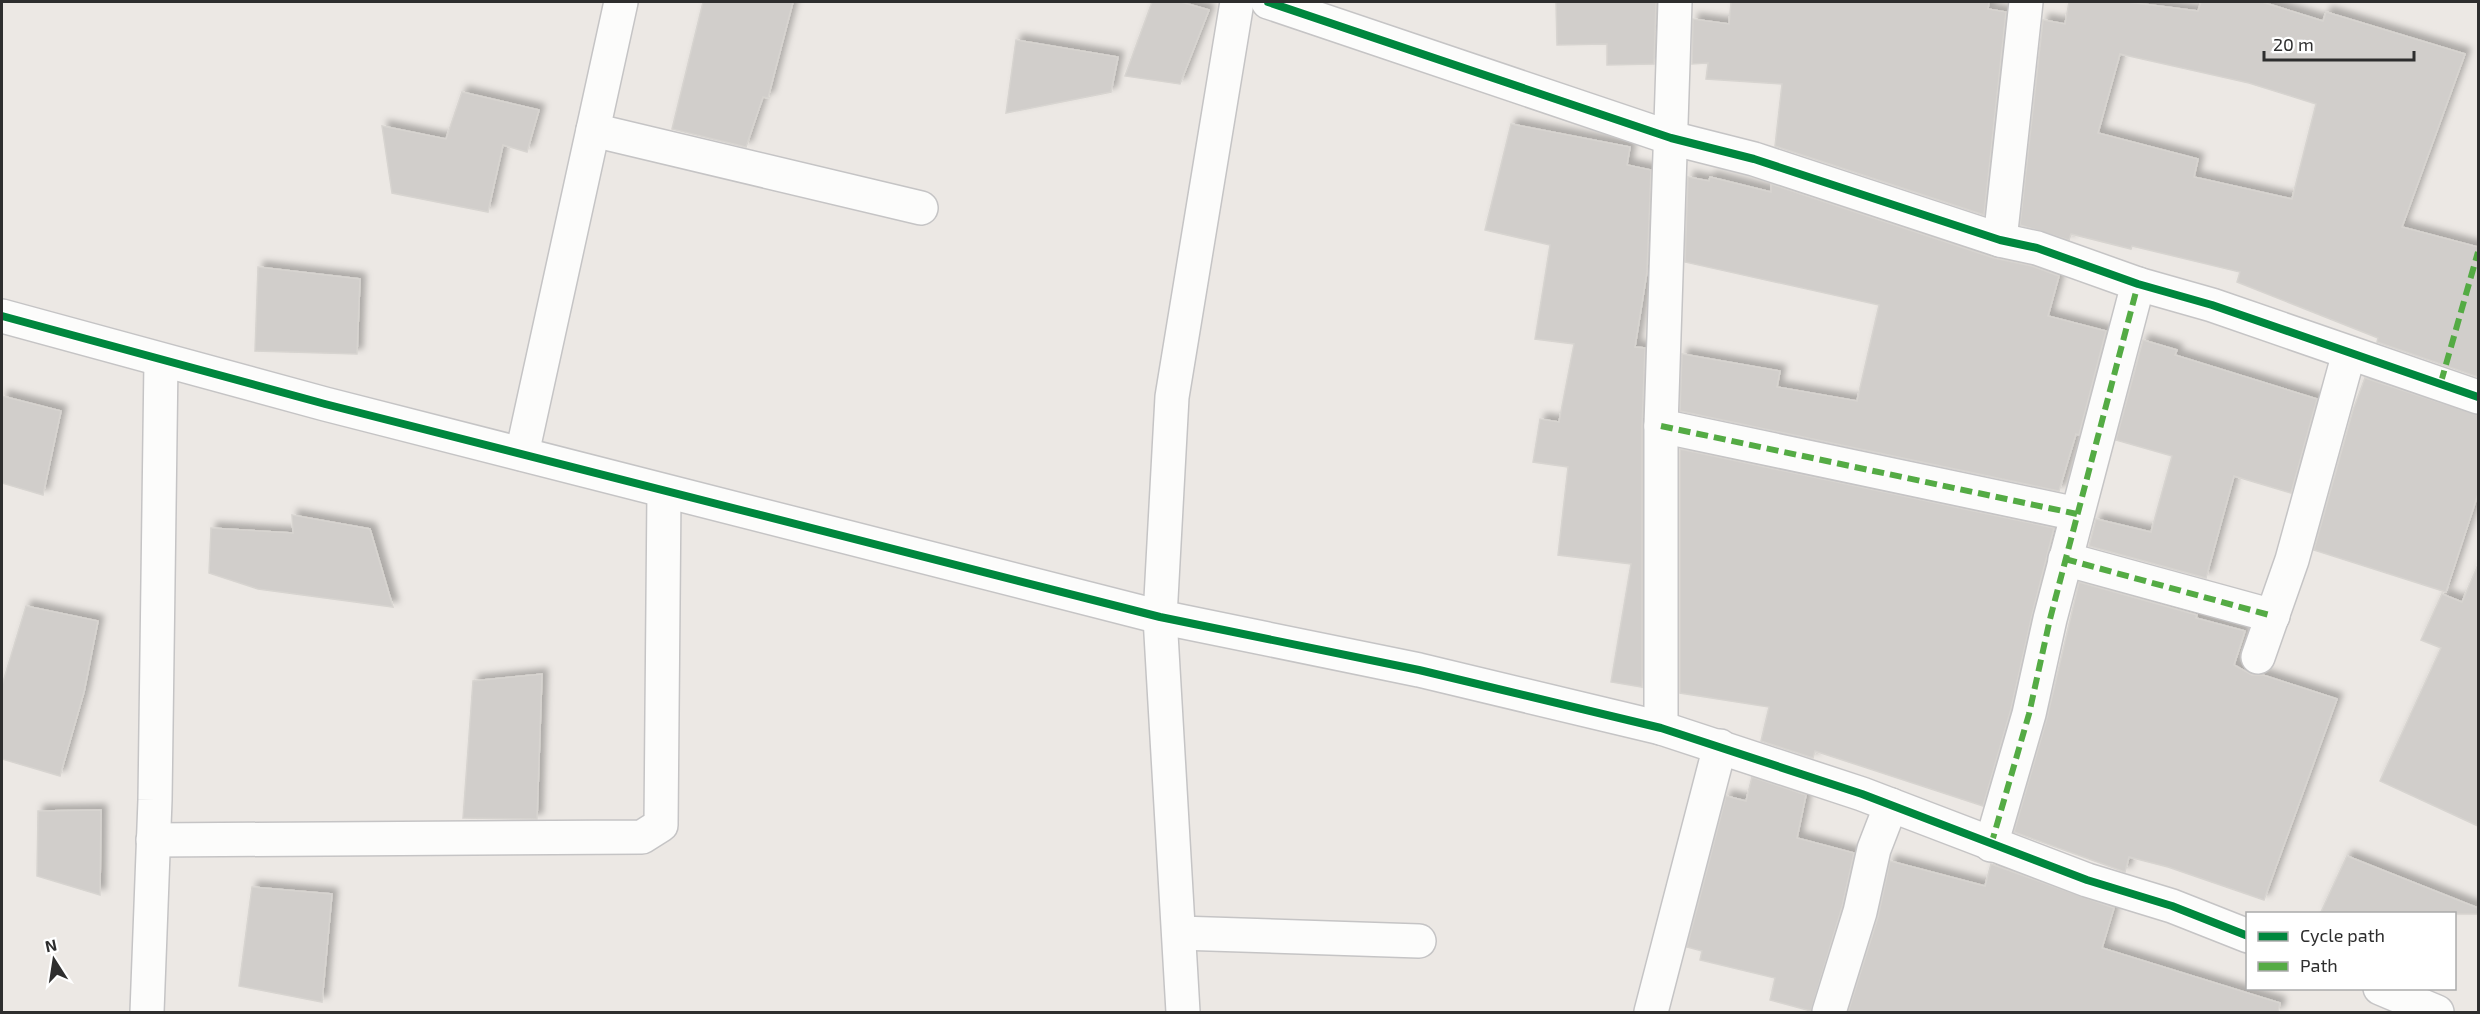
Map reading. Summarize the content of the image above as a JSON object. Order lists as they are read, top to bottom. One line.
{"legend":["Cycle path","Path"],"scale_bar":"20 m","north":"top"}
